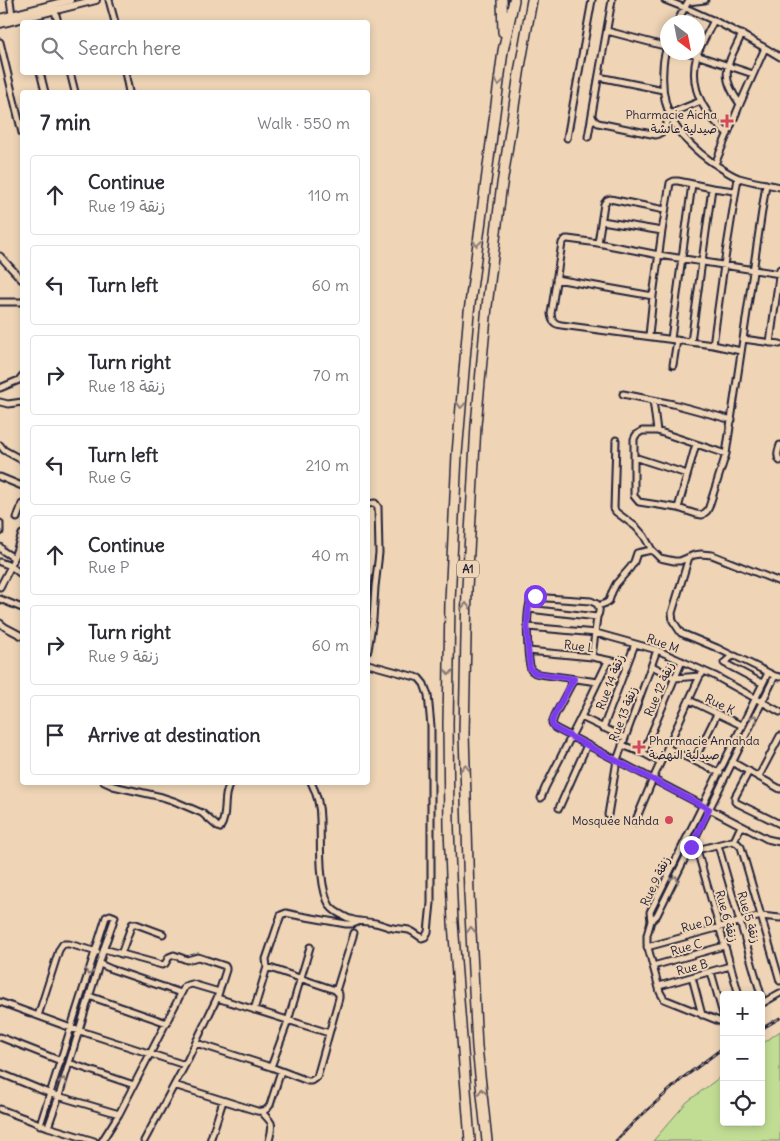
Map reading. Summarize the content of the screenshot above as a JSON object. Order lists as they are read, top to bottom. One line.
{"streets":{"highway":["A1"],"street":["Rue M","Rue L","Rue 14 زنقة","Rue 12 زنقة","Rue K","Rue 13 زنقة","Rue 9 زنقة","Rue 6 زنقة","Rue 5 زنقة","Rue D","Rue C","Rue B"]},"crossings":[["Rue M","Rue 14 زنقة"],["Rue M","Rue 12 زنقة"],["Rue M","Rue 13 زنقة"],["Rue M","Rue 9 زنقة"],["Rue L","Rue 14 زنقة"],["Rue K","Rue 9 زنقة"],["Rue 9 زنقة","Rue D"],["Rue 9 زنقة","Rue C"],["Rue 9 زنقة","Rue B"],["Rue 6 زنقة","Rue D"],["Rue 6 زنقة","Rue C"],["Rue 6 زنقة","Rue B"],["Rue 5 زنقة","Rue D"]],"places":{"health":["Pharmacie Aicha صيدلية عائشة","Pharmacie Annahda صيدلية النهضة"],"other":["Mosquée Nahda"]},"north":"bottom right","page":{"search":"Search here","heading":["7 min","Walk · 550 m"],"list":[["Continue","Rue 19 زنقة","110 m"],["Turn left","60 m"],["Turn right","Rue 18 زنقة","70 m"],["Turn left","Rue G","210 m"],["Continue","Rue P","40 m"],["Turn right","Rue 9 زنقة","60 m"],"Arrive at destination"],"map_buttons":["+","−"]}}
